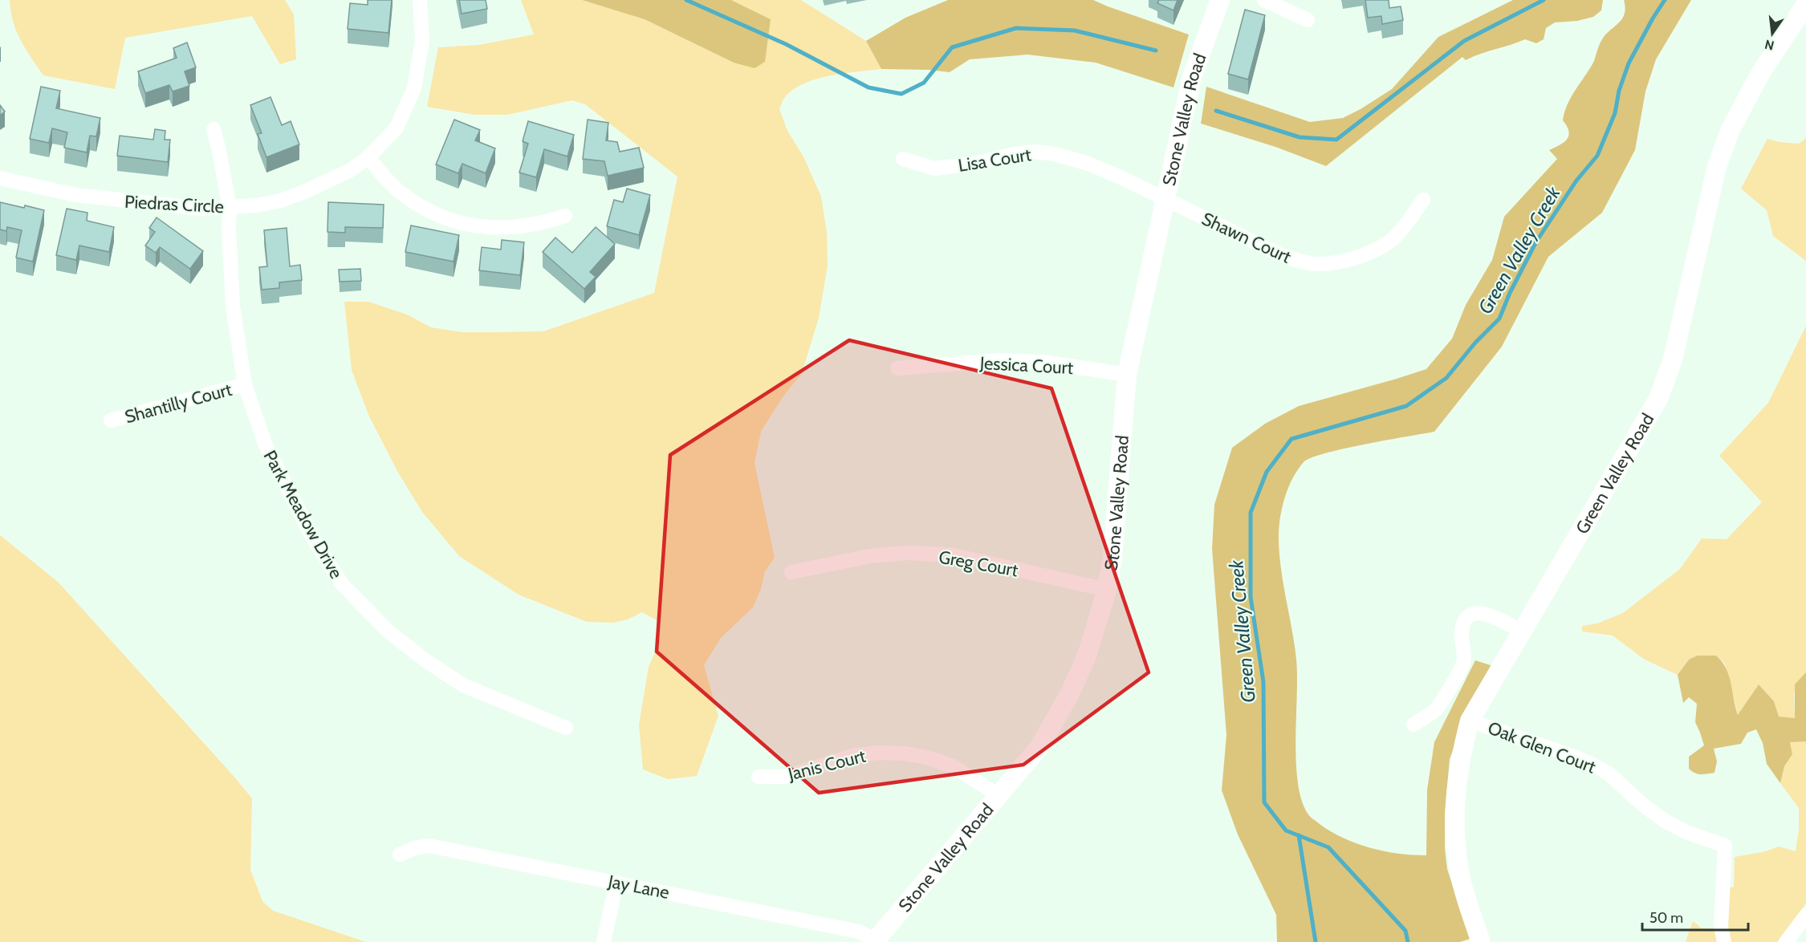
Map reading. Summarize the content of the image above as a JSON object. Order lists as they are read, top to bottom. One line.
{"streets":{"street":["Stone Valley Road","Lisa Court","Piedras Circle","Shawn Court","Jessica Court","Shantilly Court","Green Valley Road","Park Meadow Drive","Greg Court","Oak Glen Court","Janis Court","Jay Lane"]},"crossings":[["Stone Valley Road","Lisa Court"],["Stone Valley Road","Shawn Court"],["Stone Valley Road","Jessica Court"],["Stone Valley Road","Greg Court"],["Stone Valley Road","Janis Court"],["Stone Valley Road","Jay Lane"],["Lisa Court","Shawn Court"],["Piedras Circle","Park Meadow Drive"],["Shantilly Court","Park Meadow Drive"],["Green Valley Road","Oak Glen Court"]],"water":["Green Valley Creek"],"scale_bar":"50 m","north":"bottom"}
